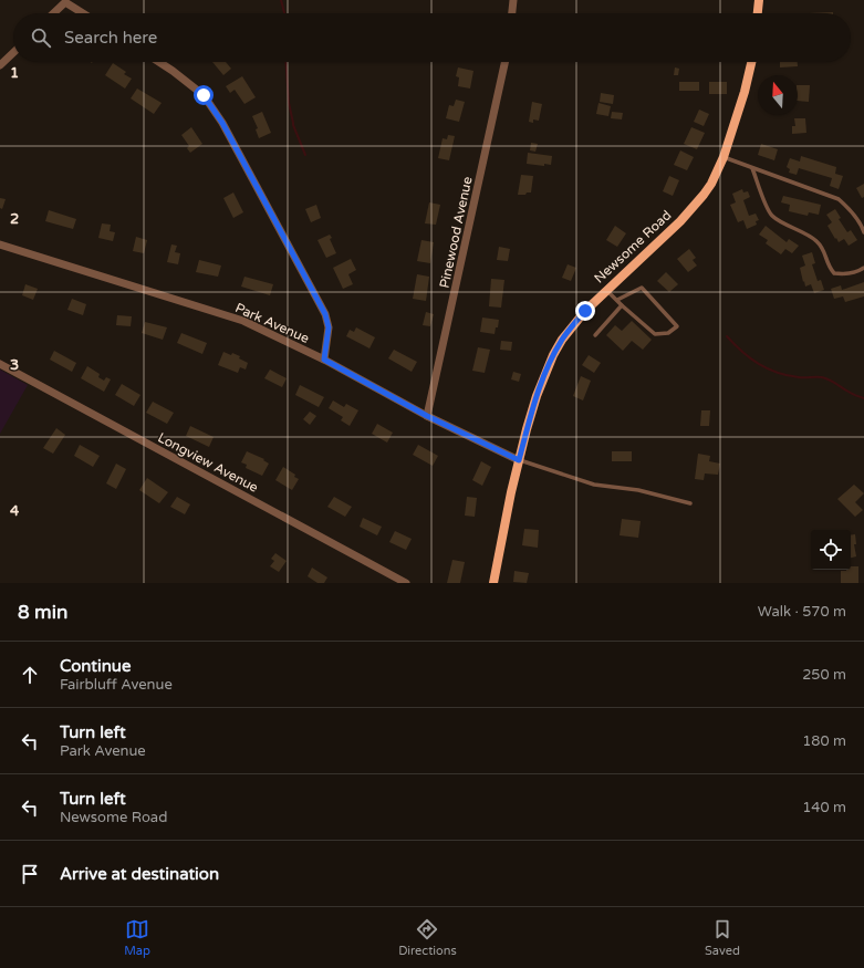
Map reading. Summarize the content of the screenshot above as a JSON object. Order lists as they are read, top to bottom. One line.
{"streets":{"street":["Pinewood Avenue","Newsome Road","Park Avenue","Longview Avenue"]},"crossings":[["Pinewood Avenue","Park Avenue"],["Newsome Road","Park Avenue"]],"north":"top","page":{"search":"Search here","heading":["8 min","Walk · 570 m"],"list":[["Continue","Fairbluff Avenue","250 m"],["Turn left","Park Avenue","180 m"],["Turn left","Newsome Road","140 m"],"Arrive at destination"],"nav":["Map","Directions","Saved"]},"grid":{"rows":["1","2","3","4"]}}
